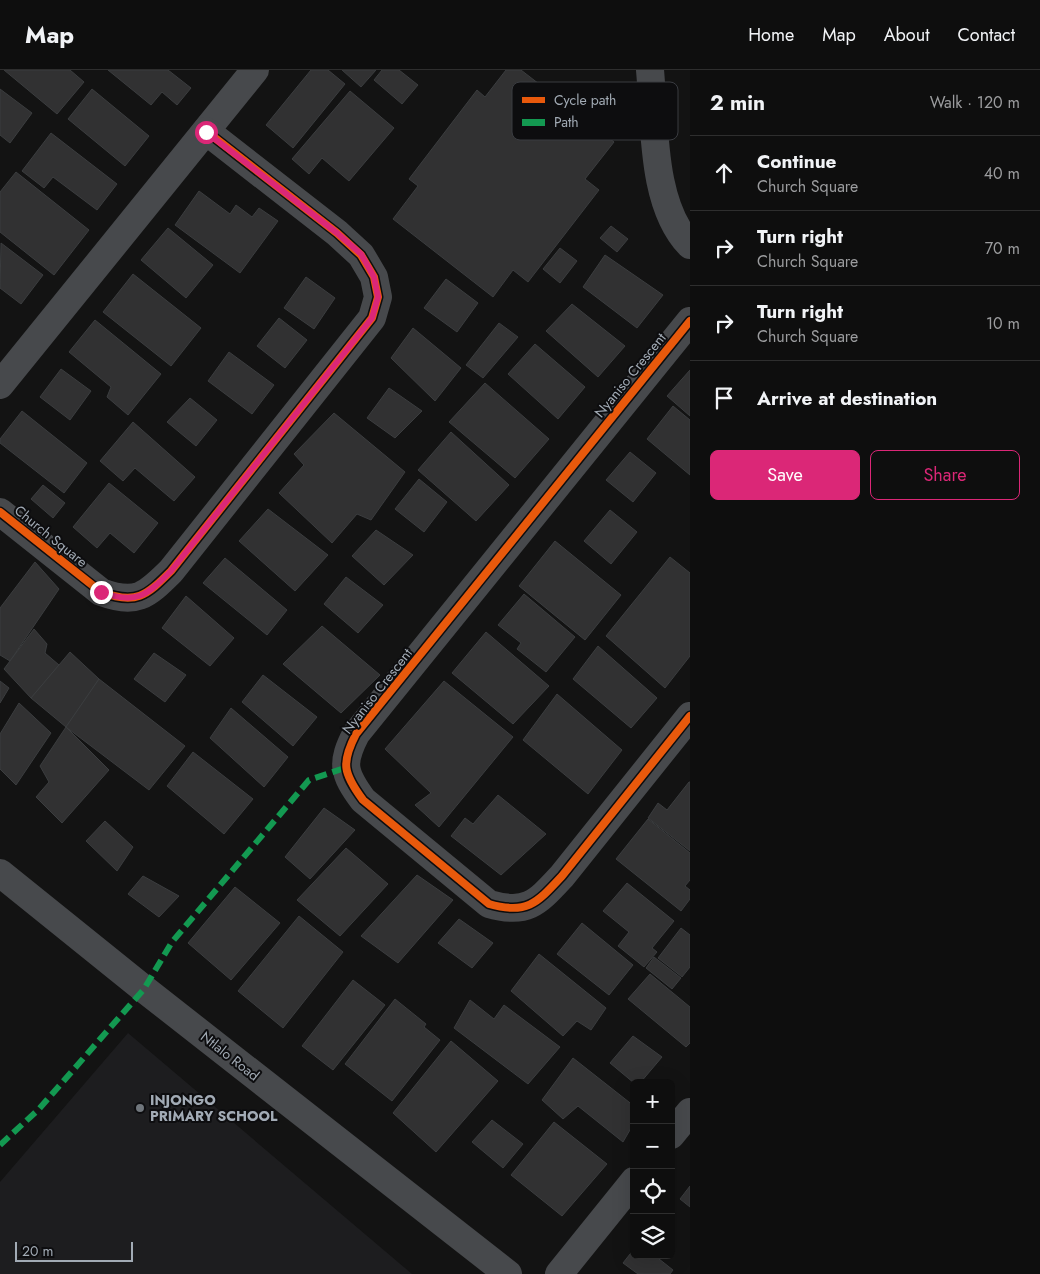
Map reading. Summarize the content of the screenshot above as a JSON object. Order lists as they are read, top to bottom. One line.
{"streets":{"street":["Nyaniso Crescent","Church Square","Ntlalo Road"]},"places":["INJONGO PRIMARY SCHOOL"],"legend":["Cycle path","Path"],"scale_bar":"20 m","page":{"header":"Map","nav":["Home","Map","About","Contact"],"heading":["2 min","Walk · 120 m"],"list":[["Continue","Church Square","40 m"],["Turn right","Church Square","70 m"],["Turn right","Church Square","10 m"],"Arrive at destination"],"buttons":["Save","Share"],"map_buttons":["+","−"],"scale":"20 m"}}
